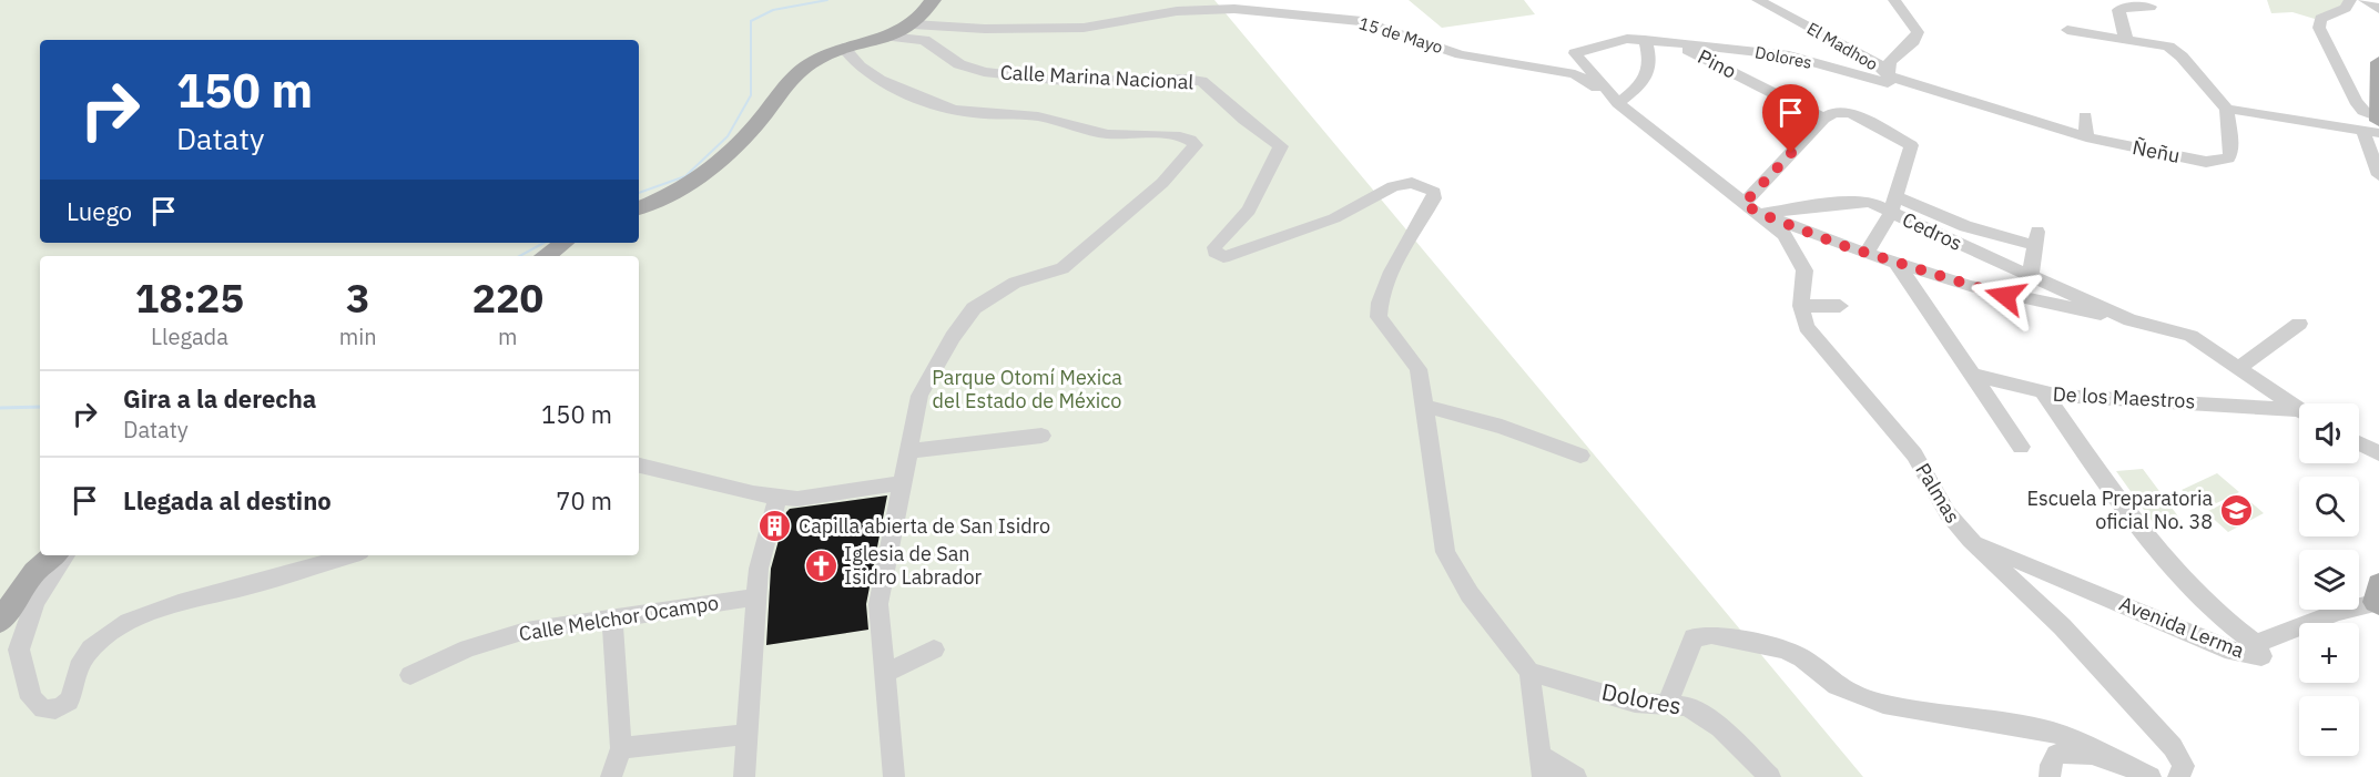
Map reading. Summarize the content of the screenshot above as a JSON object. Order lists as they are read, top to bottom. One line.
{"streets":{"street":["15 de Mayo","El Madhoo","Dolores","Pino","Calle Marina Nacional","Ñeñu","Cedros","De los Maestros","Palmas","Calle Melchor Ocampo","Avenida Lerma"]},"crossings":[["15 de Mayo","Dolores"],["El Madhoo","Dolores"],["El Madhoo","Ñeñu"],["Dolores","Pino"],["Dolores","Calle Marina Nacional"],["Dolores","Ñeñu"],["Cedros","Palmas"],["De los Maestros","Avenida Lerma"],["Palmas","Avenida Lerma"]],"parks":["Parque Otomí Mexica del Estado de México"],"places":{"school or university":["Escuela Preparatoria oficial No. 38"],"building":["Capilla abierta de San Isidro"],"church":["Iglesia de San Isidro Labrador"]},"page":{"turn":["150 m","Dataty"],"then":"Luego","eta":["18:25","Llegada","3","min","220","m"],"list":[{"name":"Gira a la derecha","note":"Dataty","value":"150 m"},{"name":"Llegada al destino","value":"70 m"}],"map_buttons":["+","−"]}}
